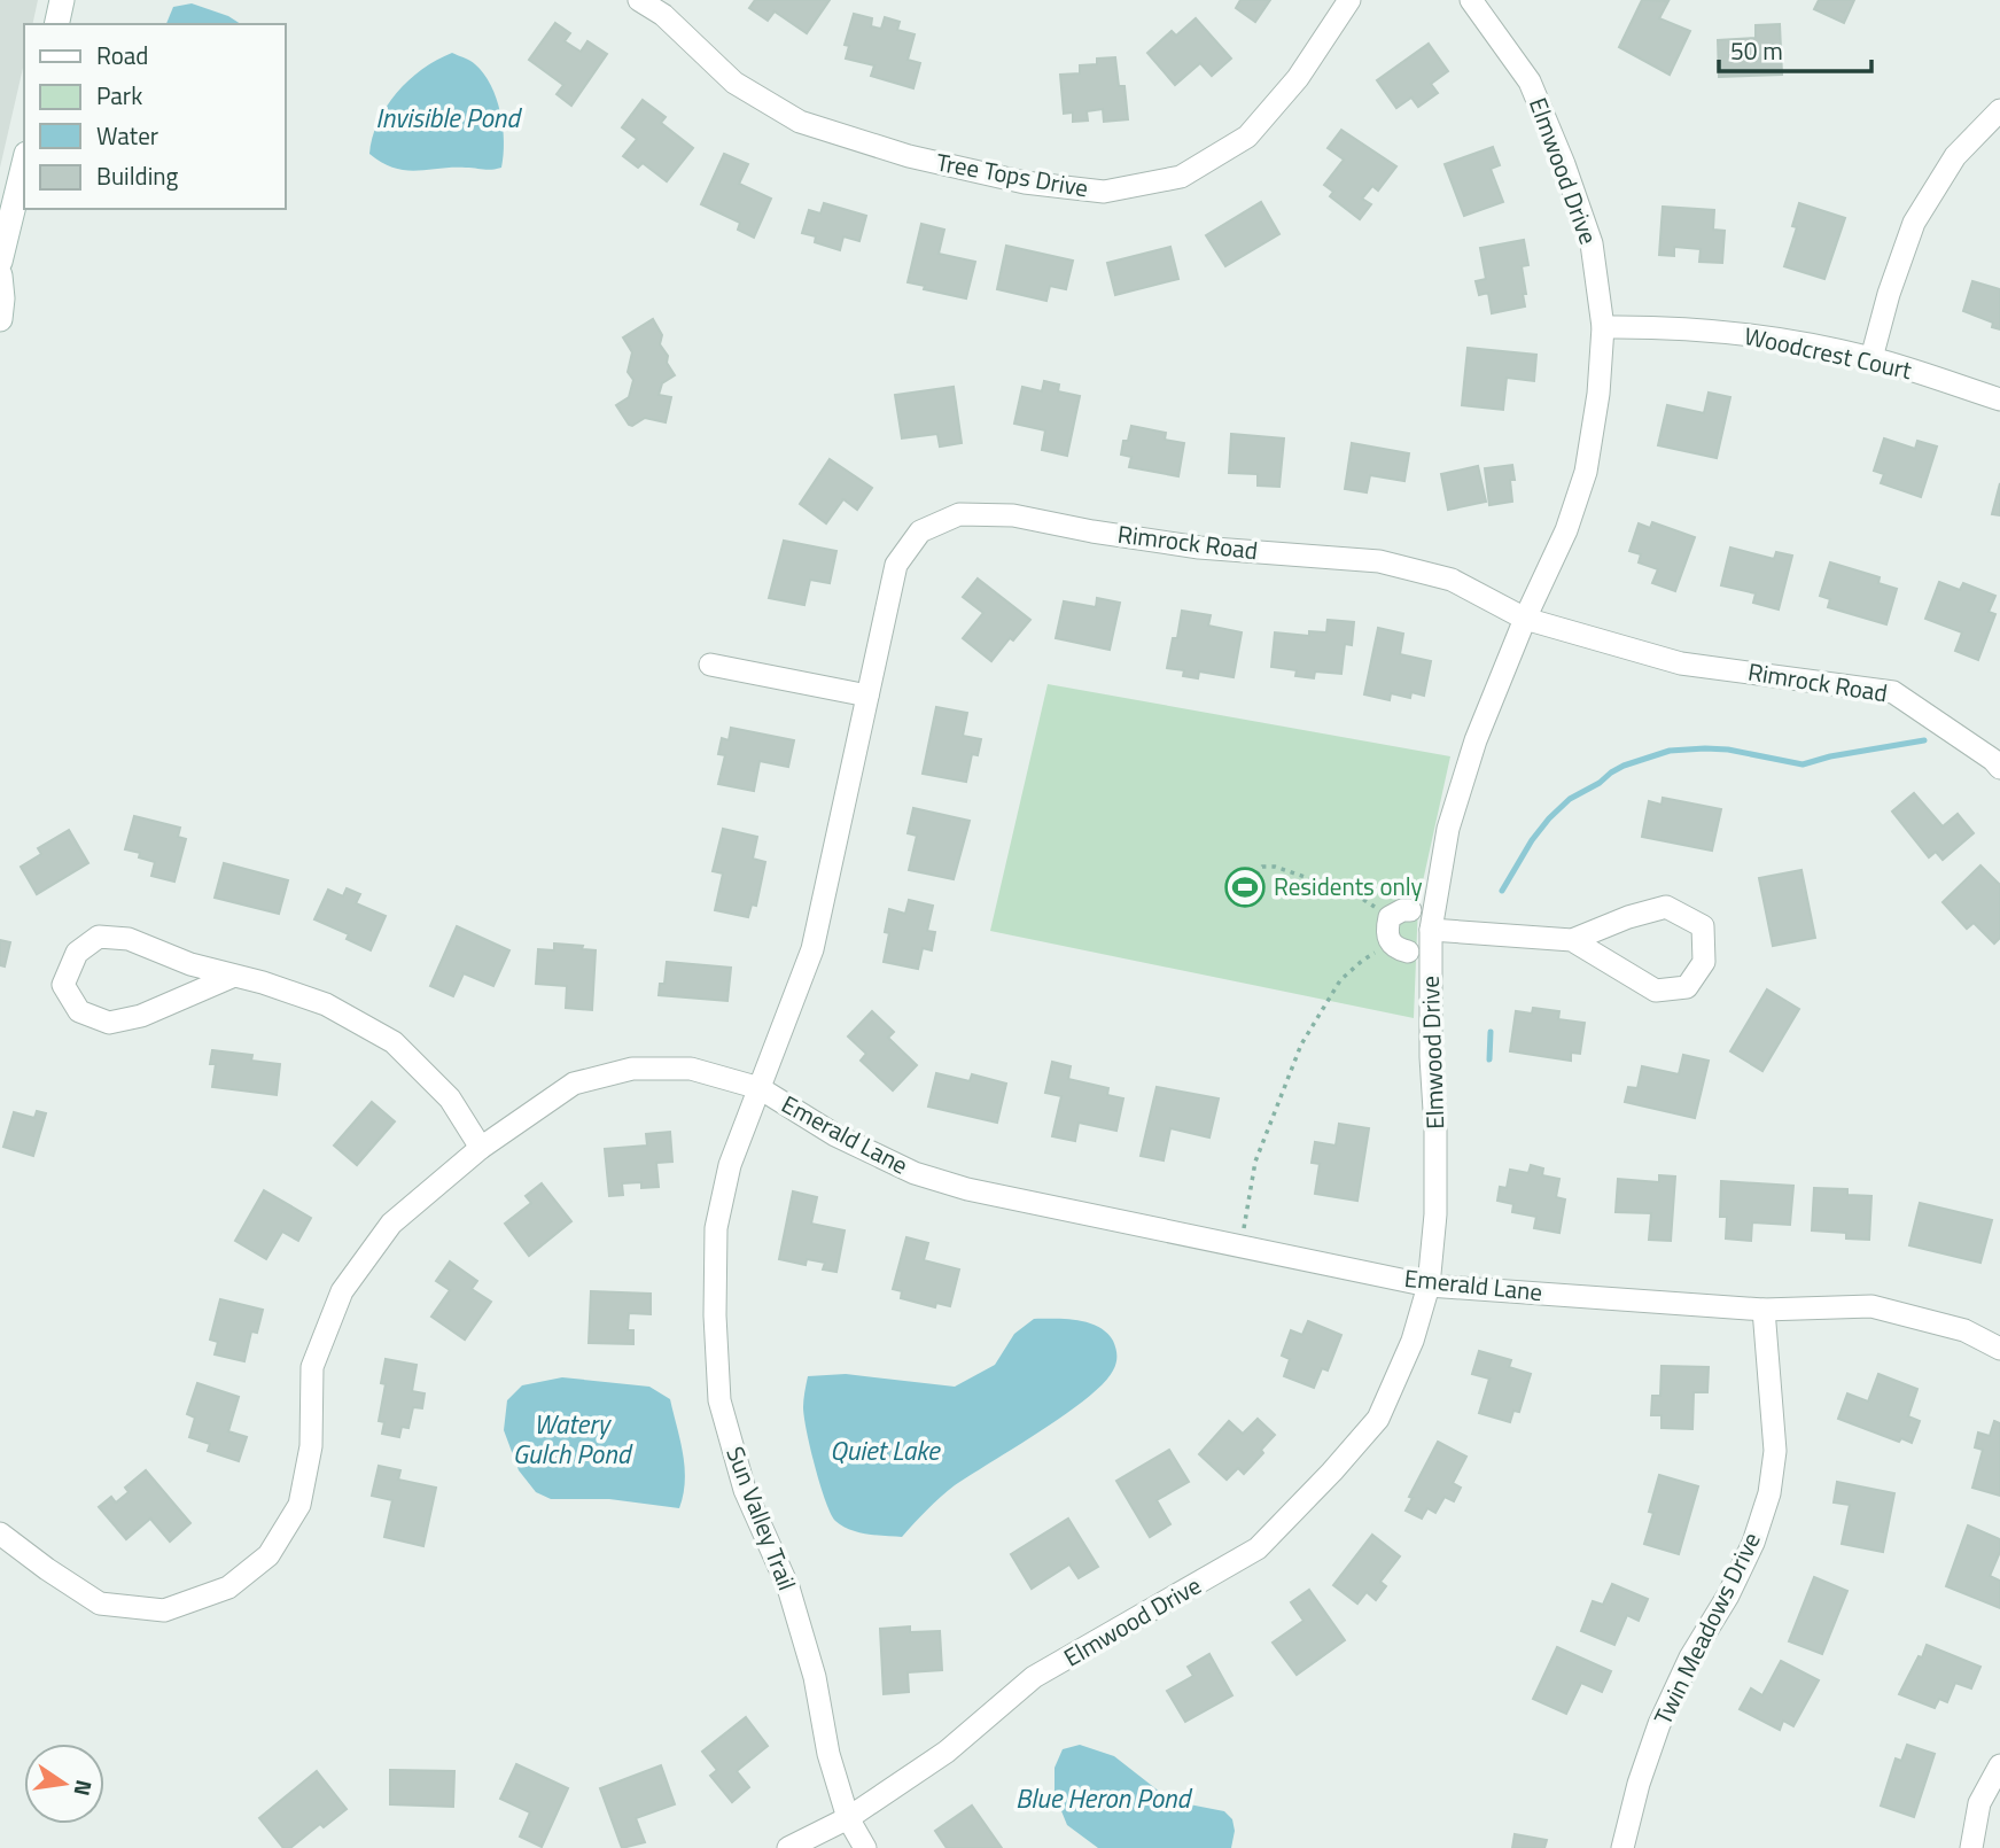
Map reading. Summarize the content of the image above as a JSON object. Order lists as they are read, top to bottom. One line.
{"streets":{"street":["Elmwood Drive","Tree Tops Drive","Woodcrest Court","Rimrock Road","Emerald Lane","Sun Valley Trail","Twin Meadows Drive"]},"crossings":[["Elmwood Drive","Woodcrest Court"],["Elmwood Drive","Rimrock Road"],["Elmwood Drive","Emerald Lane"],["Elmwood Drive","Sun Valley Trail"],["Rimrock Road","Emerald Lane"],["Rimrock Road","Sun Valley Trail"],["Emerald Lane","Sun Valley Trail"],["Emerald Lane","Twin Meadows Drive"]],"water":["Invisible Pond","Watery Gulch Pond","Quiet Lake","Blue Heron Pond"],"places":{"sports":["Residents only"]},"legend":["Road","Park","Water","Building"],"scale_bar":"50 m","north":"right"}
